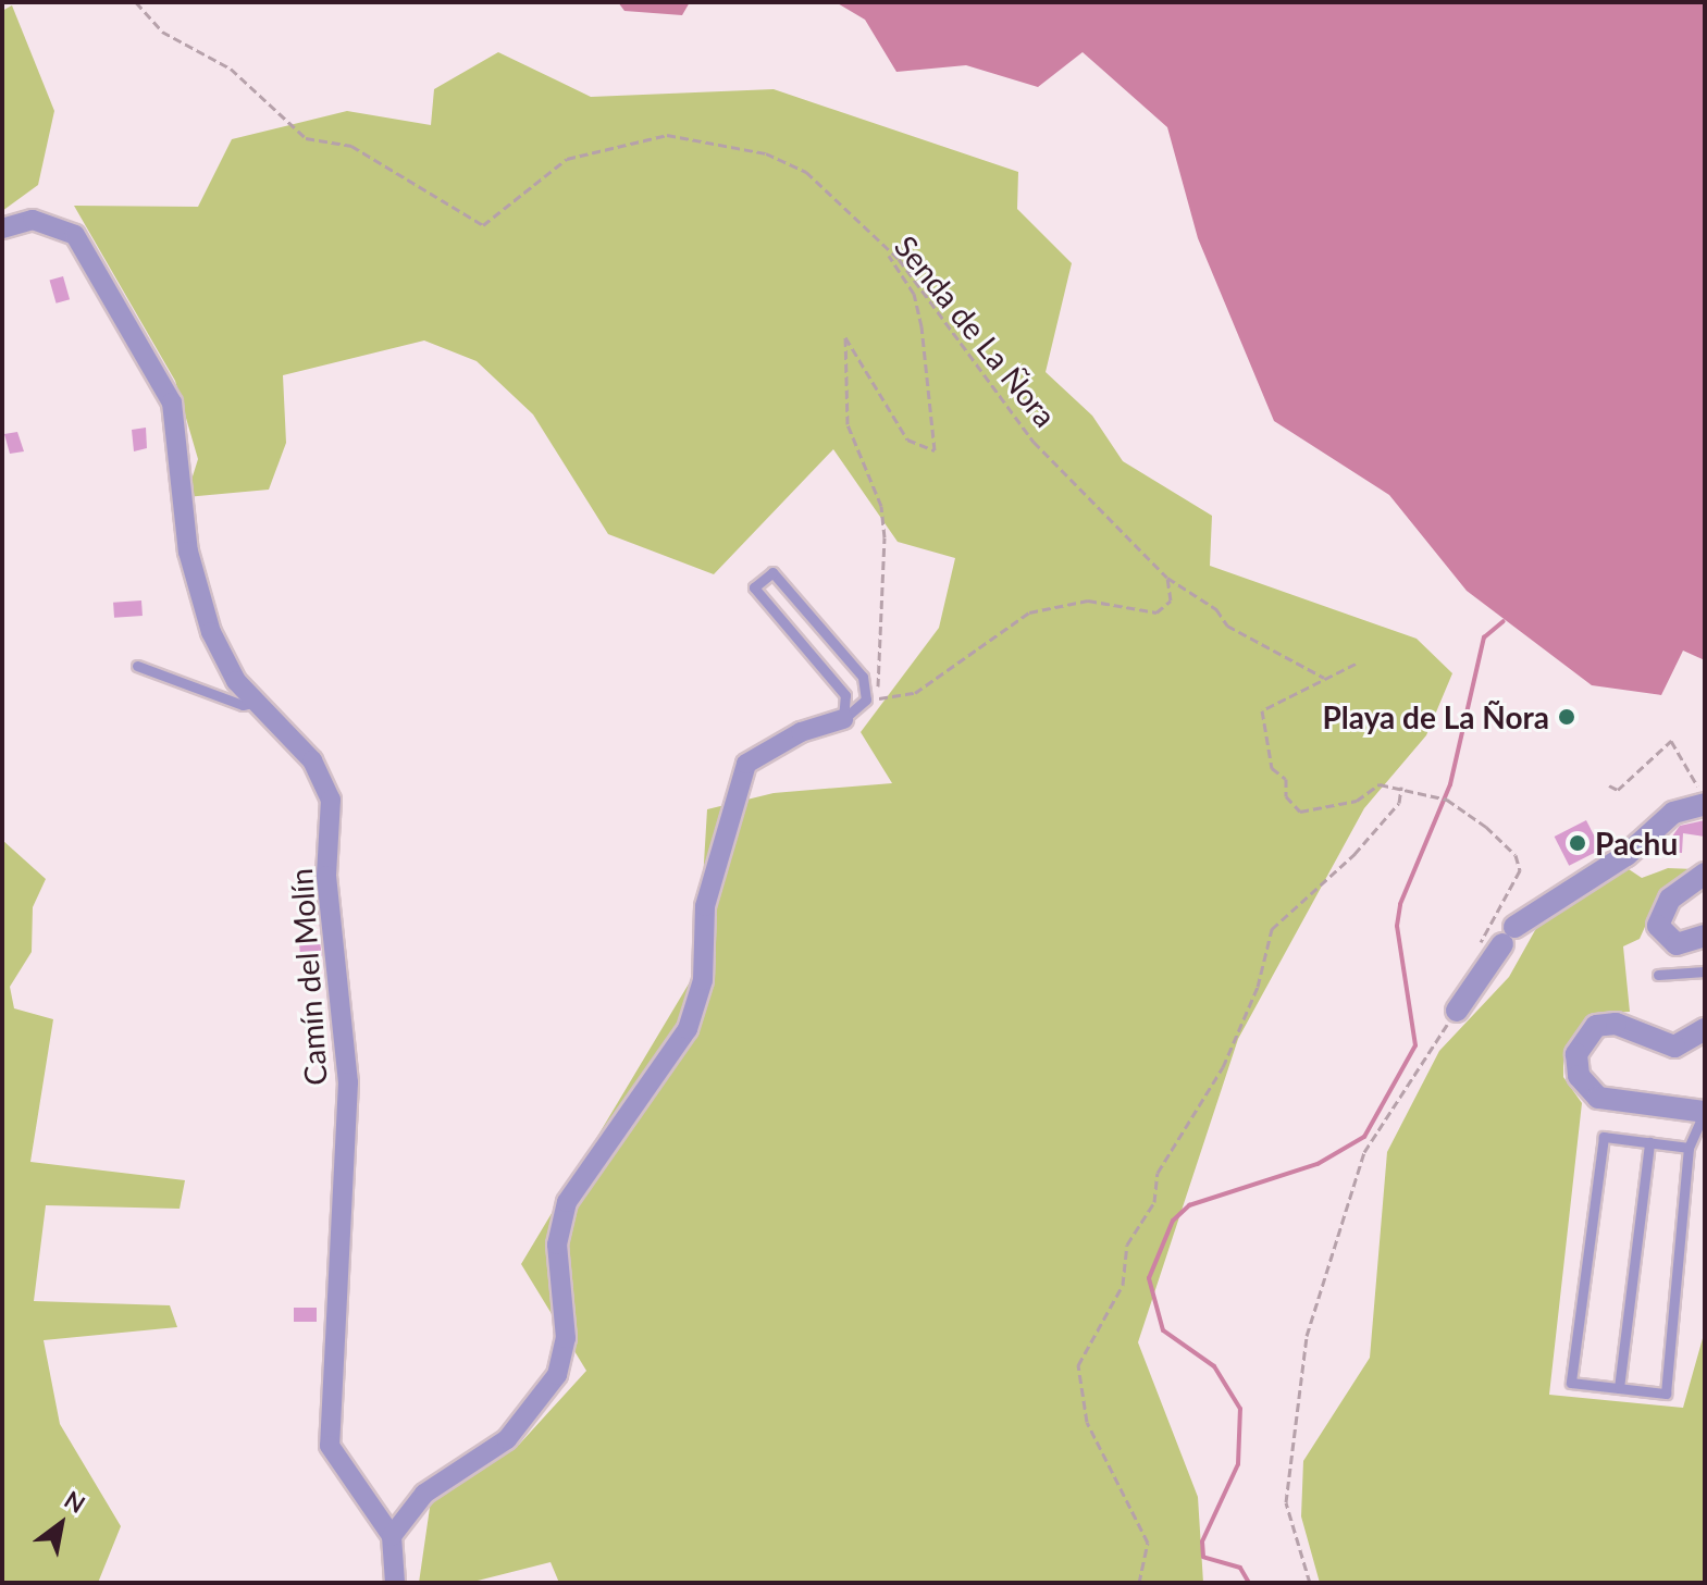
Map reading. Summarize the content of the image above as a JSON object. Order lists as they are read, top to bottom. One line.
{"streets":{"street":["Camín del Molín"],"path":["Senda de La Ñora"]},"places":["Playa de La Ñora","Pachu"],"north":"top right"}
